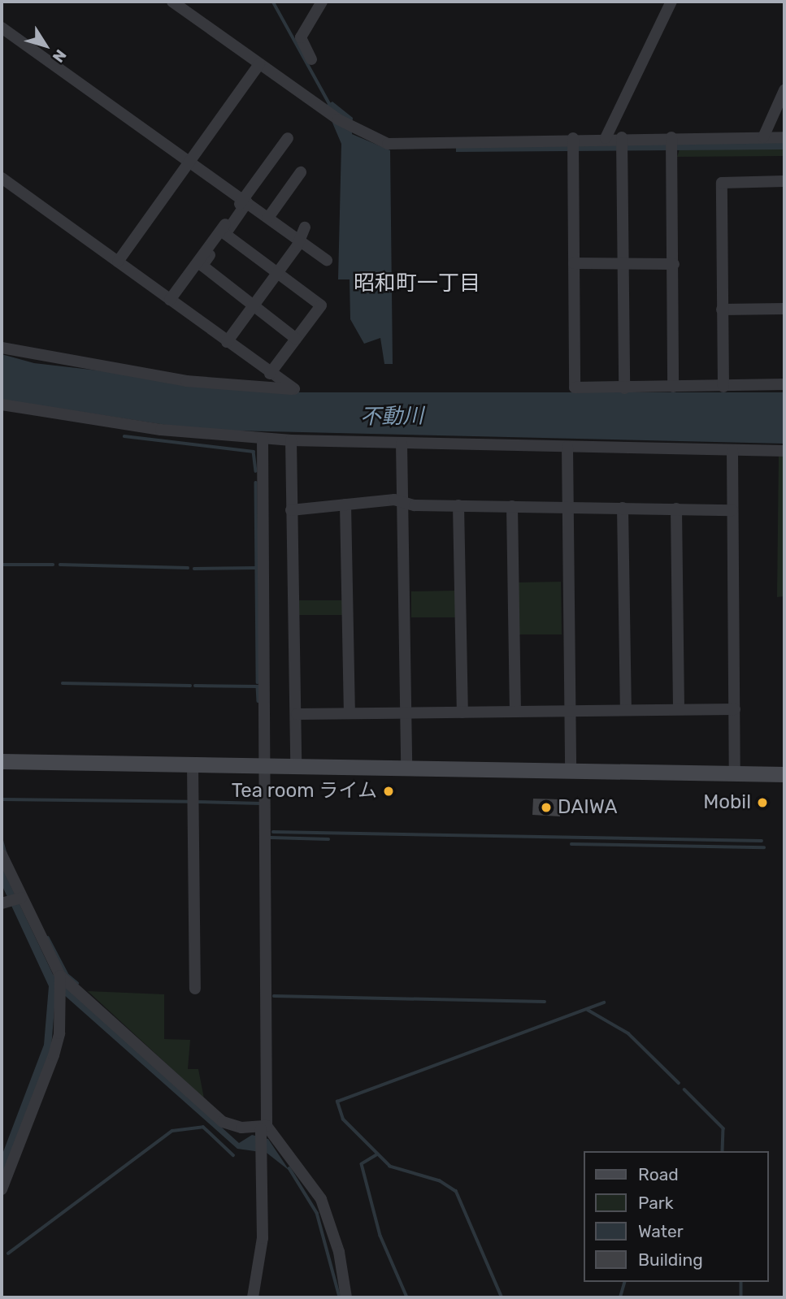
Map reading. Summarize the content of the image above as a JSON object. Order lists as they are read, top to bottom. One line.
{"districts":["昭和町一丁目"],"water":["不動川"],"places":["Tea room ライム","Mobil","DAIWA"],"legend":["Road","Park","Water","Building"],"north":"bottom right"}
